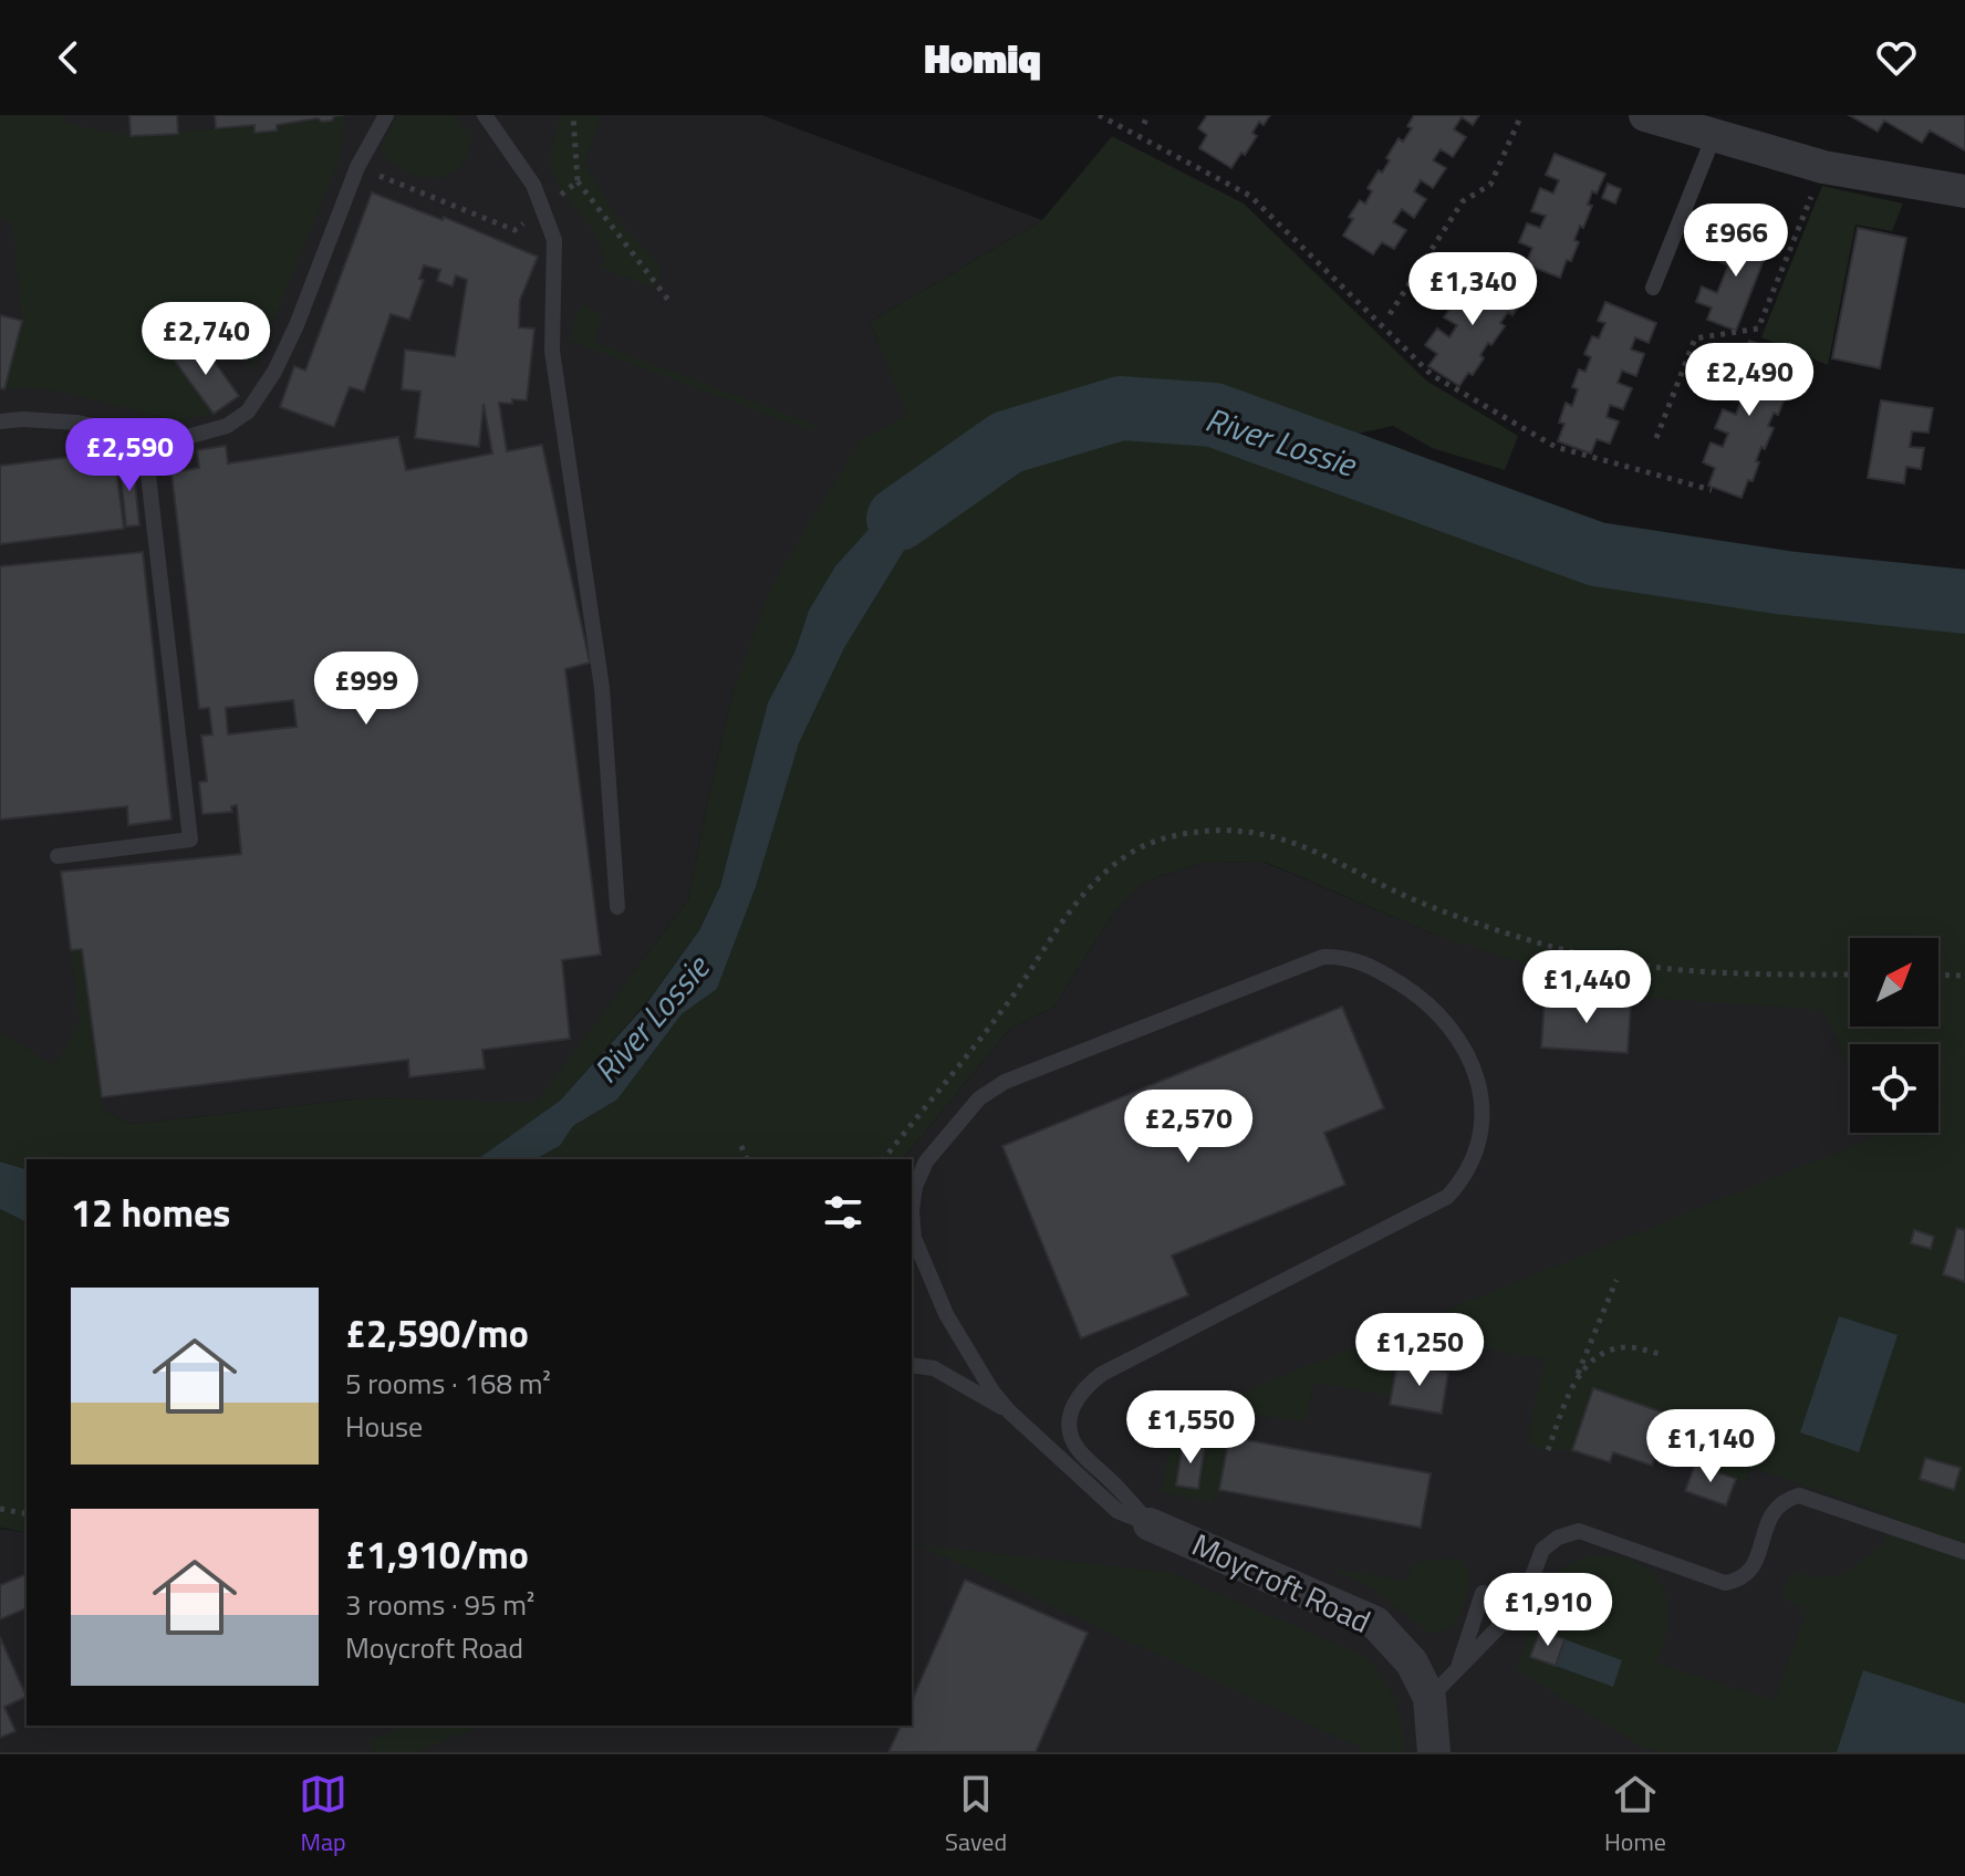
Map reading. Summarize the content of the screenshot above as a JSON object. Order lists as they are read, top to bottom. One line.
{"streets":{"street":["Moycroft Road"]},"water":["River Lossie"],"north":"top right","page":{"header":"Homiq","price":["£966","£1,340","£2,740","£2,490","£2,590","£999","£1,440","£2,570","£1,250","£1,550","£1,140","£1,910"],"heading":"12 homes","list":[{"name":"£2,590/mo","note":"5 rooms · 168 m² · House"},{"name":"£1,910/mo","note":"3 rooms · 95 m² · Moycroft Road"}],"tabs":["Map","Saved","Home"]}}
